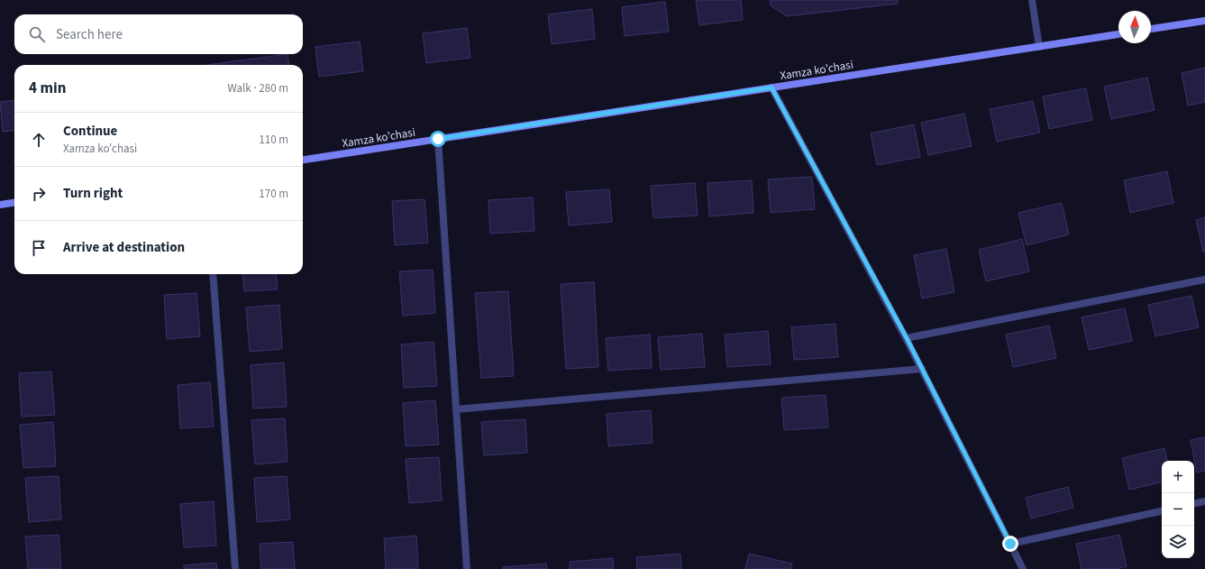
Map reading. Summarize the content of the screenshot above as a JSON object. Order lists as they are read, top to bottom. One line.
{"streets":{"street":["Xamza ko'chasi"]},"north":"top","page":{"search":"Search here","heading":["4 min","Walk · 280 m"],"list":[["Continue","Xamza ko'chasi","110 m"],["Turn right","170 m"],"Arrive at destination"],"map_buttons":["+","−"]}}
